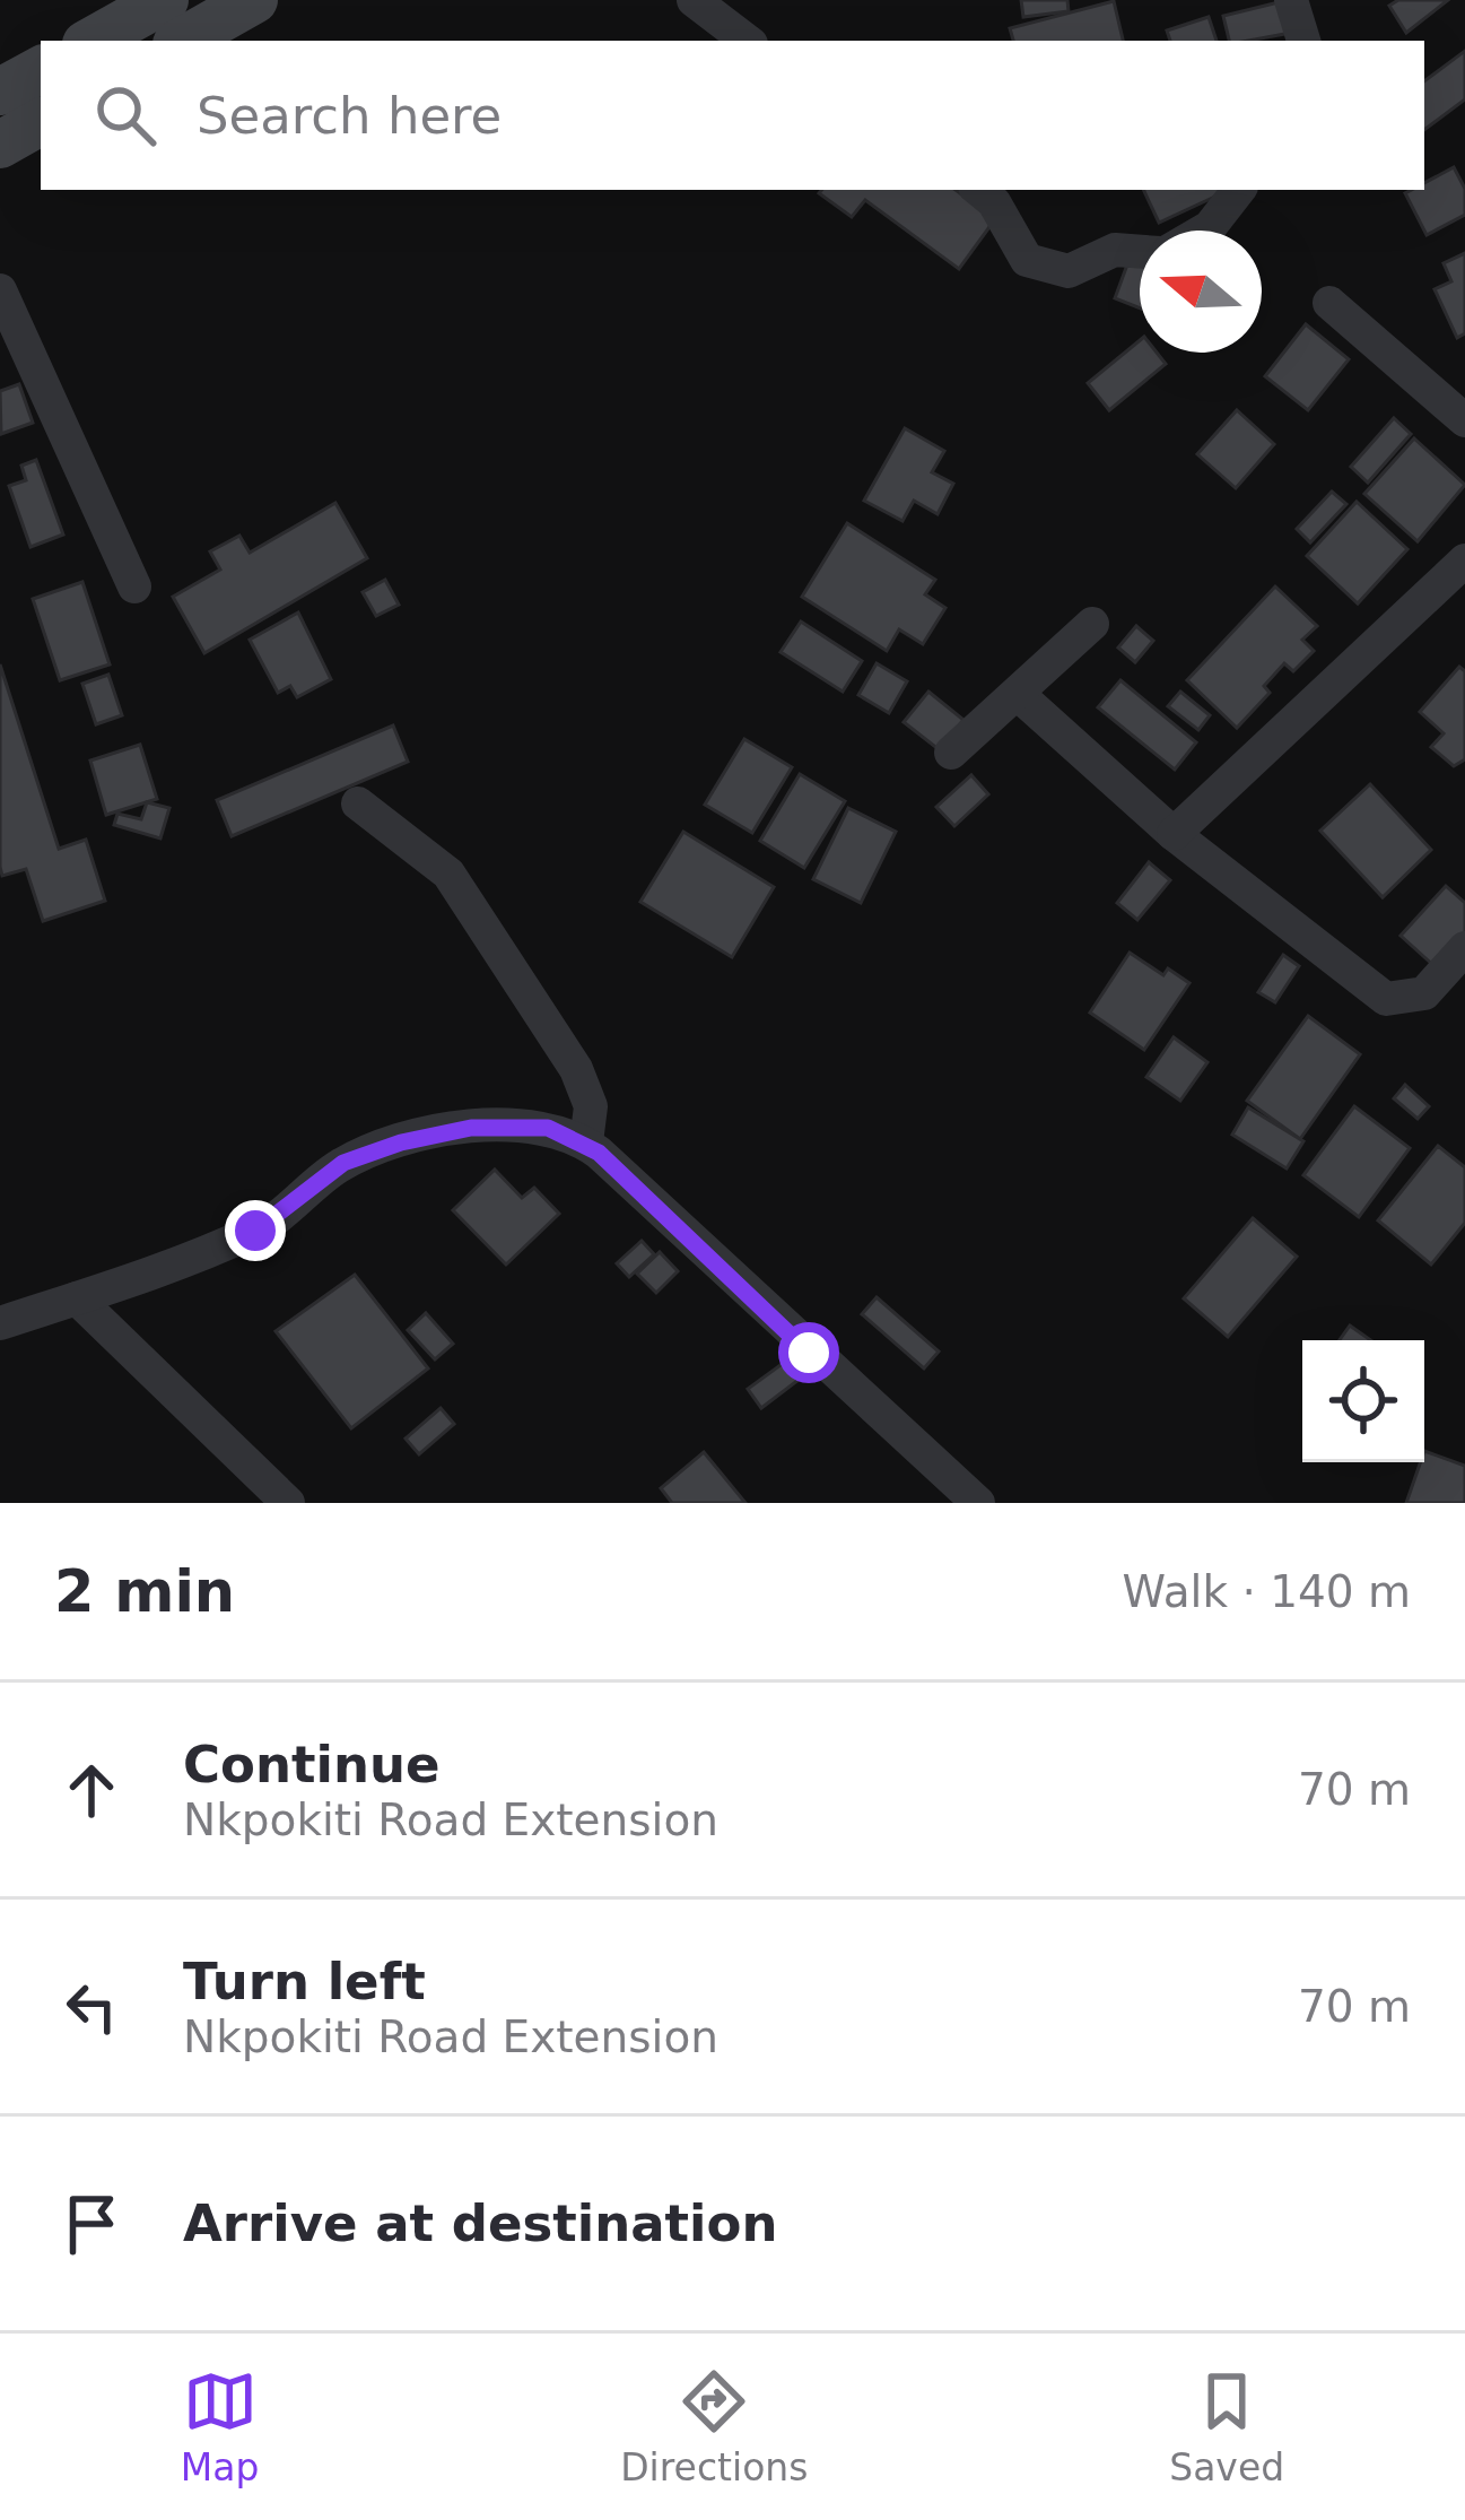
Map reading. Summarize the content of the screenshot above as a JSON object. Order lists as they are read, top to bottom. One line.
{"north":"left","page":{"search":"Search here","heading":["2 min","Walk · 140 m"],"list":[["Continue","Nkpokiti Road Extension","70 m"],["Turn left","Nkpokiti Road Extension","70 m"],"Arrive at destination"],"nav":["Map","Directions","Saved"]}}
